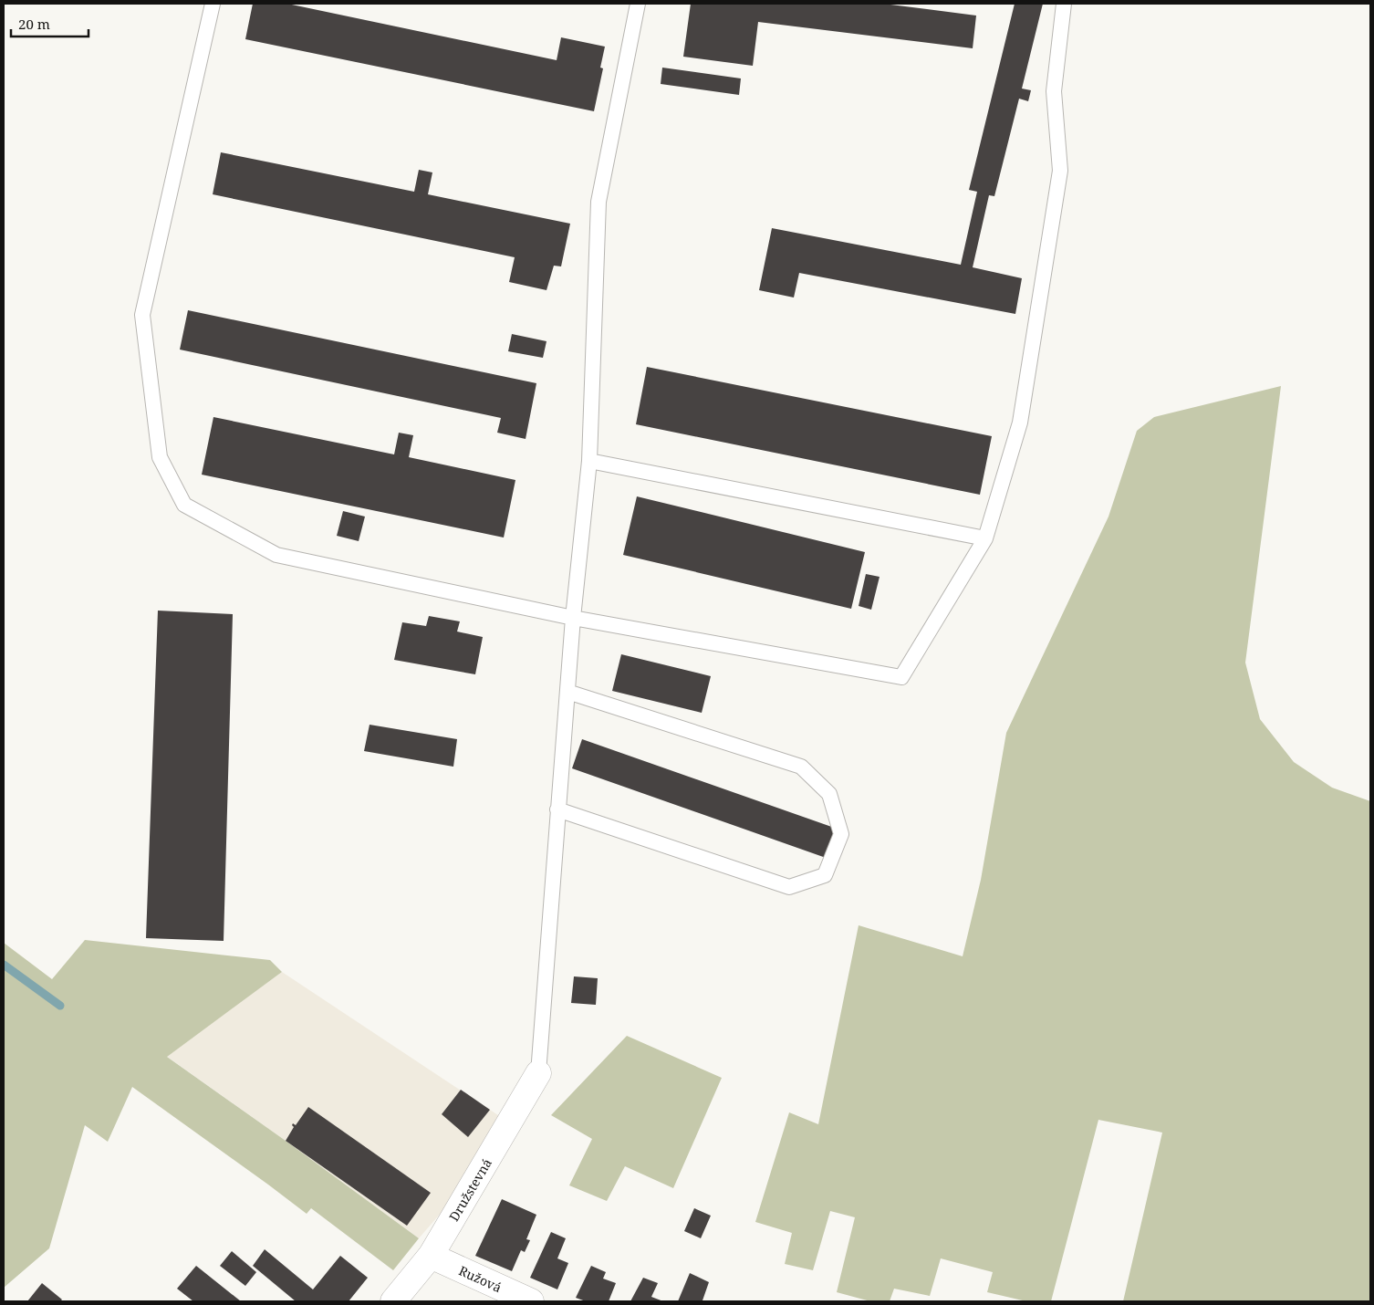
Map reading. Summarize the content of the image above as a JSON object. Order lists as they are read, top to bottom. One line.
{"streets":{"street":["Družstevná","Ružová"]},"crossings":[["Družstevná","Ružová"]],"scale_bar":"20 m"}
